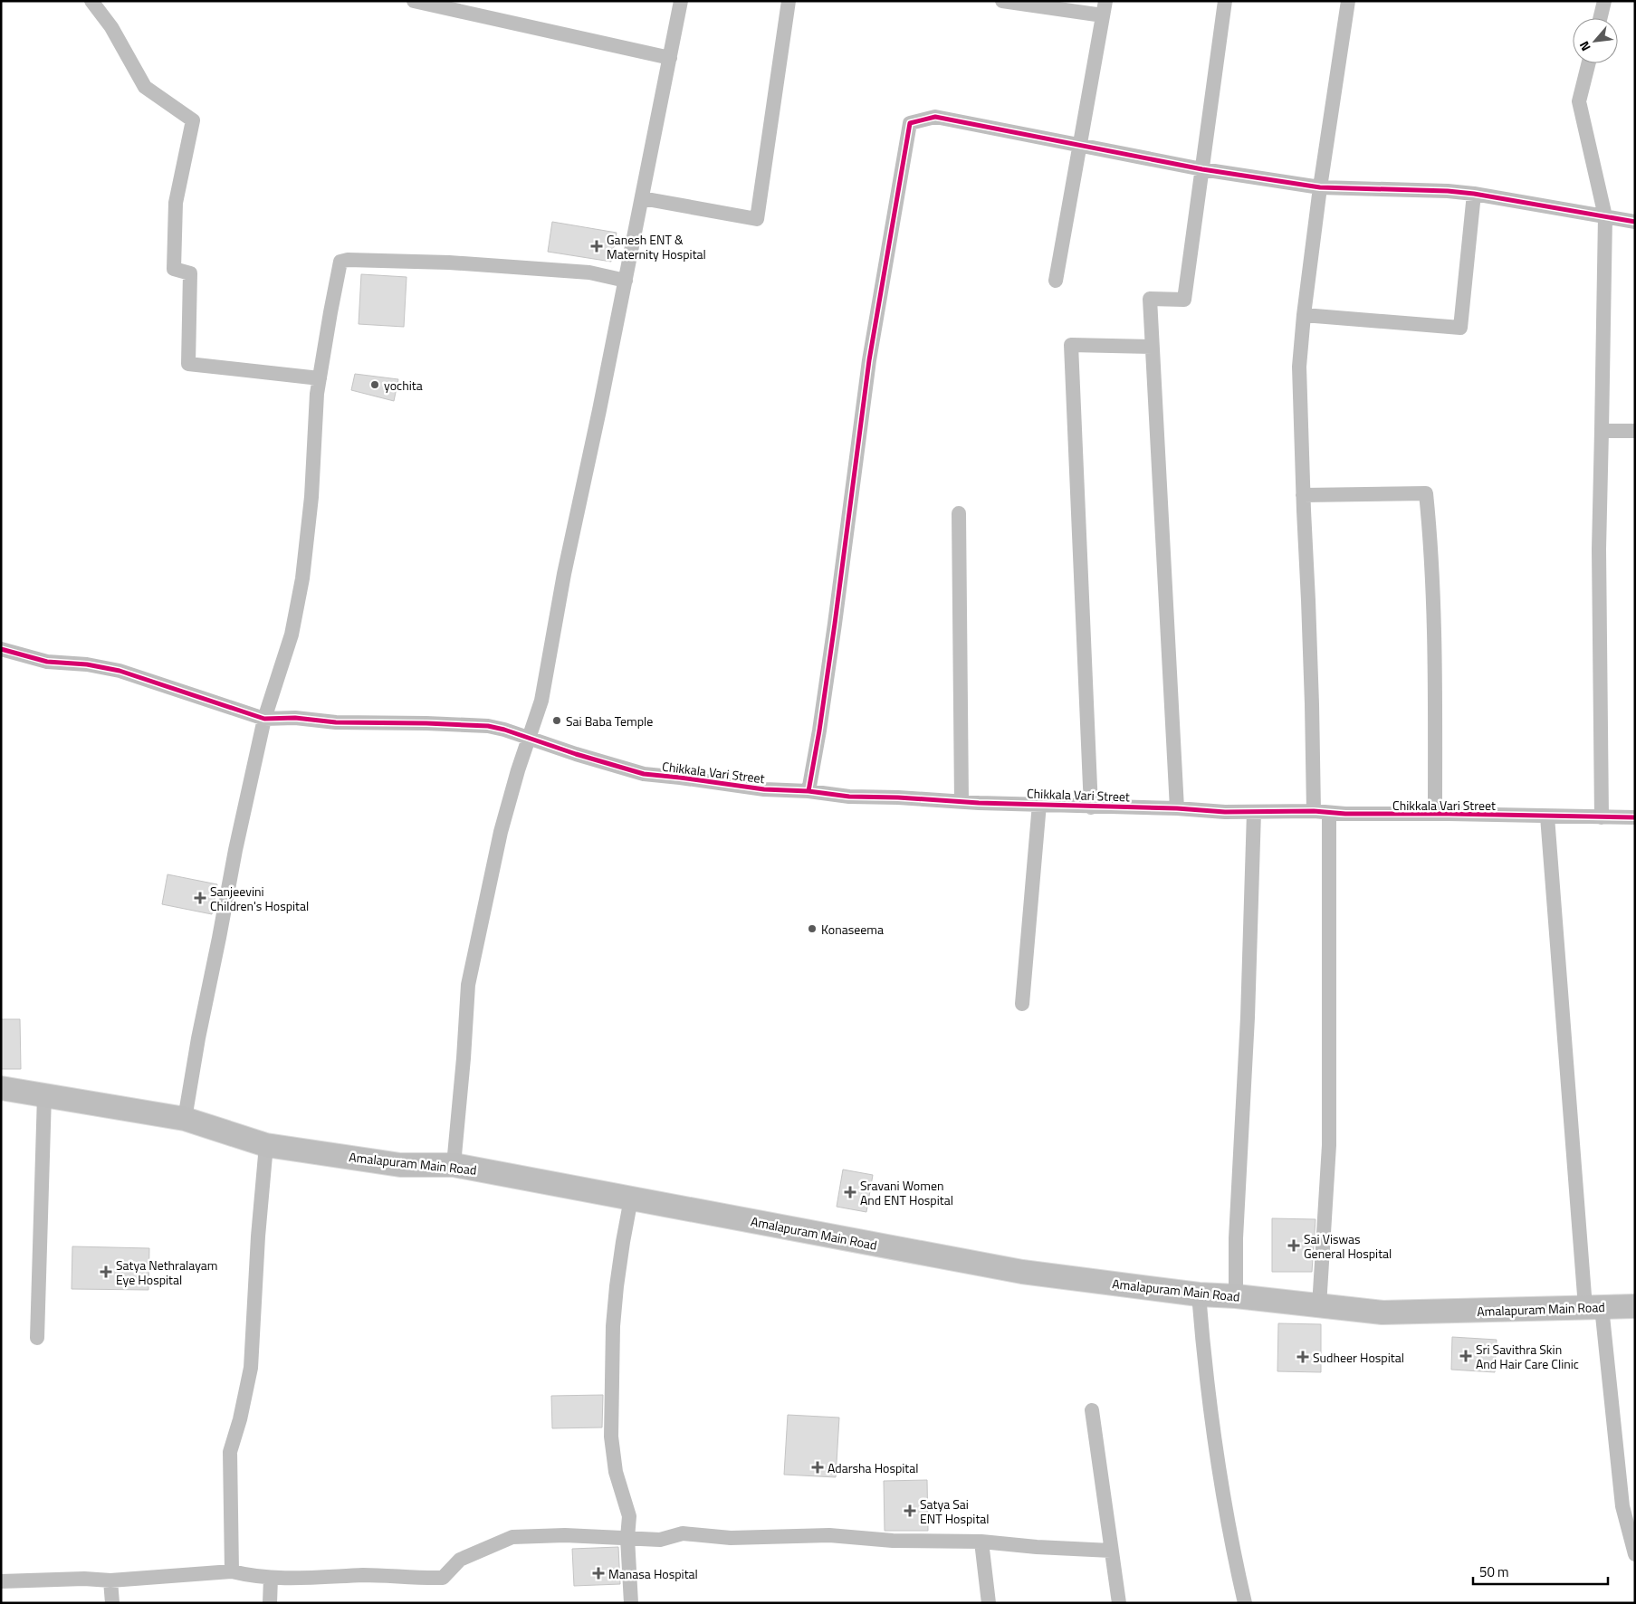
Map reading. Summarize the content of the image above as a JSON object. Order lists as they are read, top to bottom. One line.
{"streets":{"highway":["Amalapuram Main Road"],"street":["Chikkala Vari Street"]},"places":{"health":["Ganesh ENT & Maternity Hospital","Sanjeevini Children's Hospital","Sravani Women And ENT Hospital","Sai Viswas General Hospital","Satya Nethralayam Eye Hospital","Sri Savithra Skin And Hair Care Clinic","Sudheer Hospital","Adarsha Hospital","Satya Sai ENT Hospital","Manasa Hospital"],"other":["yochita","Sai Baba Temple","Konaseema"]},"scale_bar":"50 m","north":"bottom left"}
